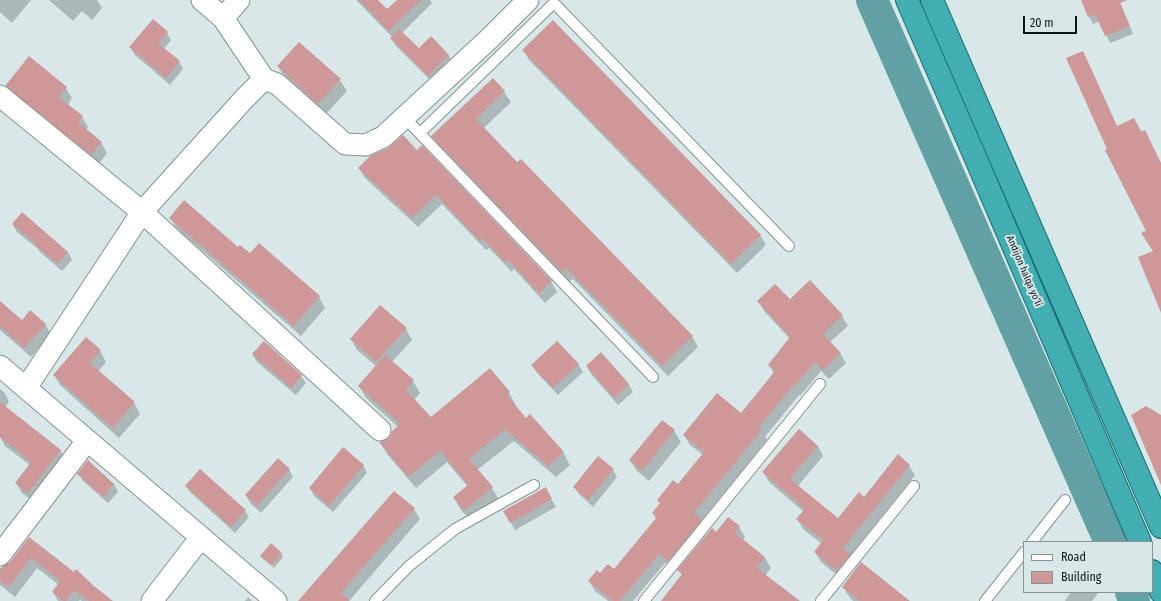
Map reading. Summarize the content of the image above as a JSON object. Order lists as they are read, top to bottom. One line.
{"streets":{"highway":["Andijon halqa yo‘li"]},"legend":["Road","Building"],"scale_bar":"20 m"}
